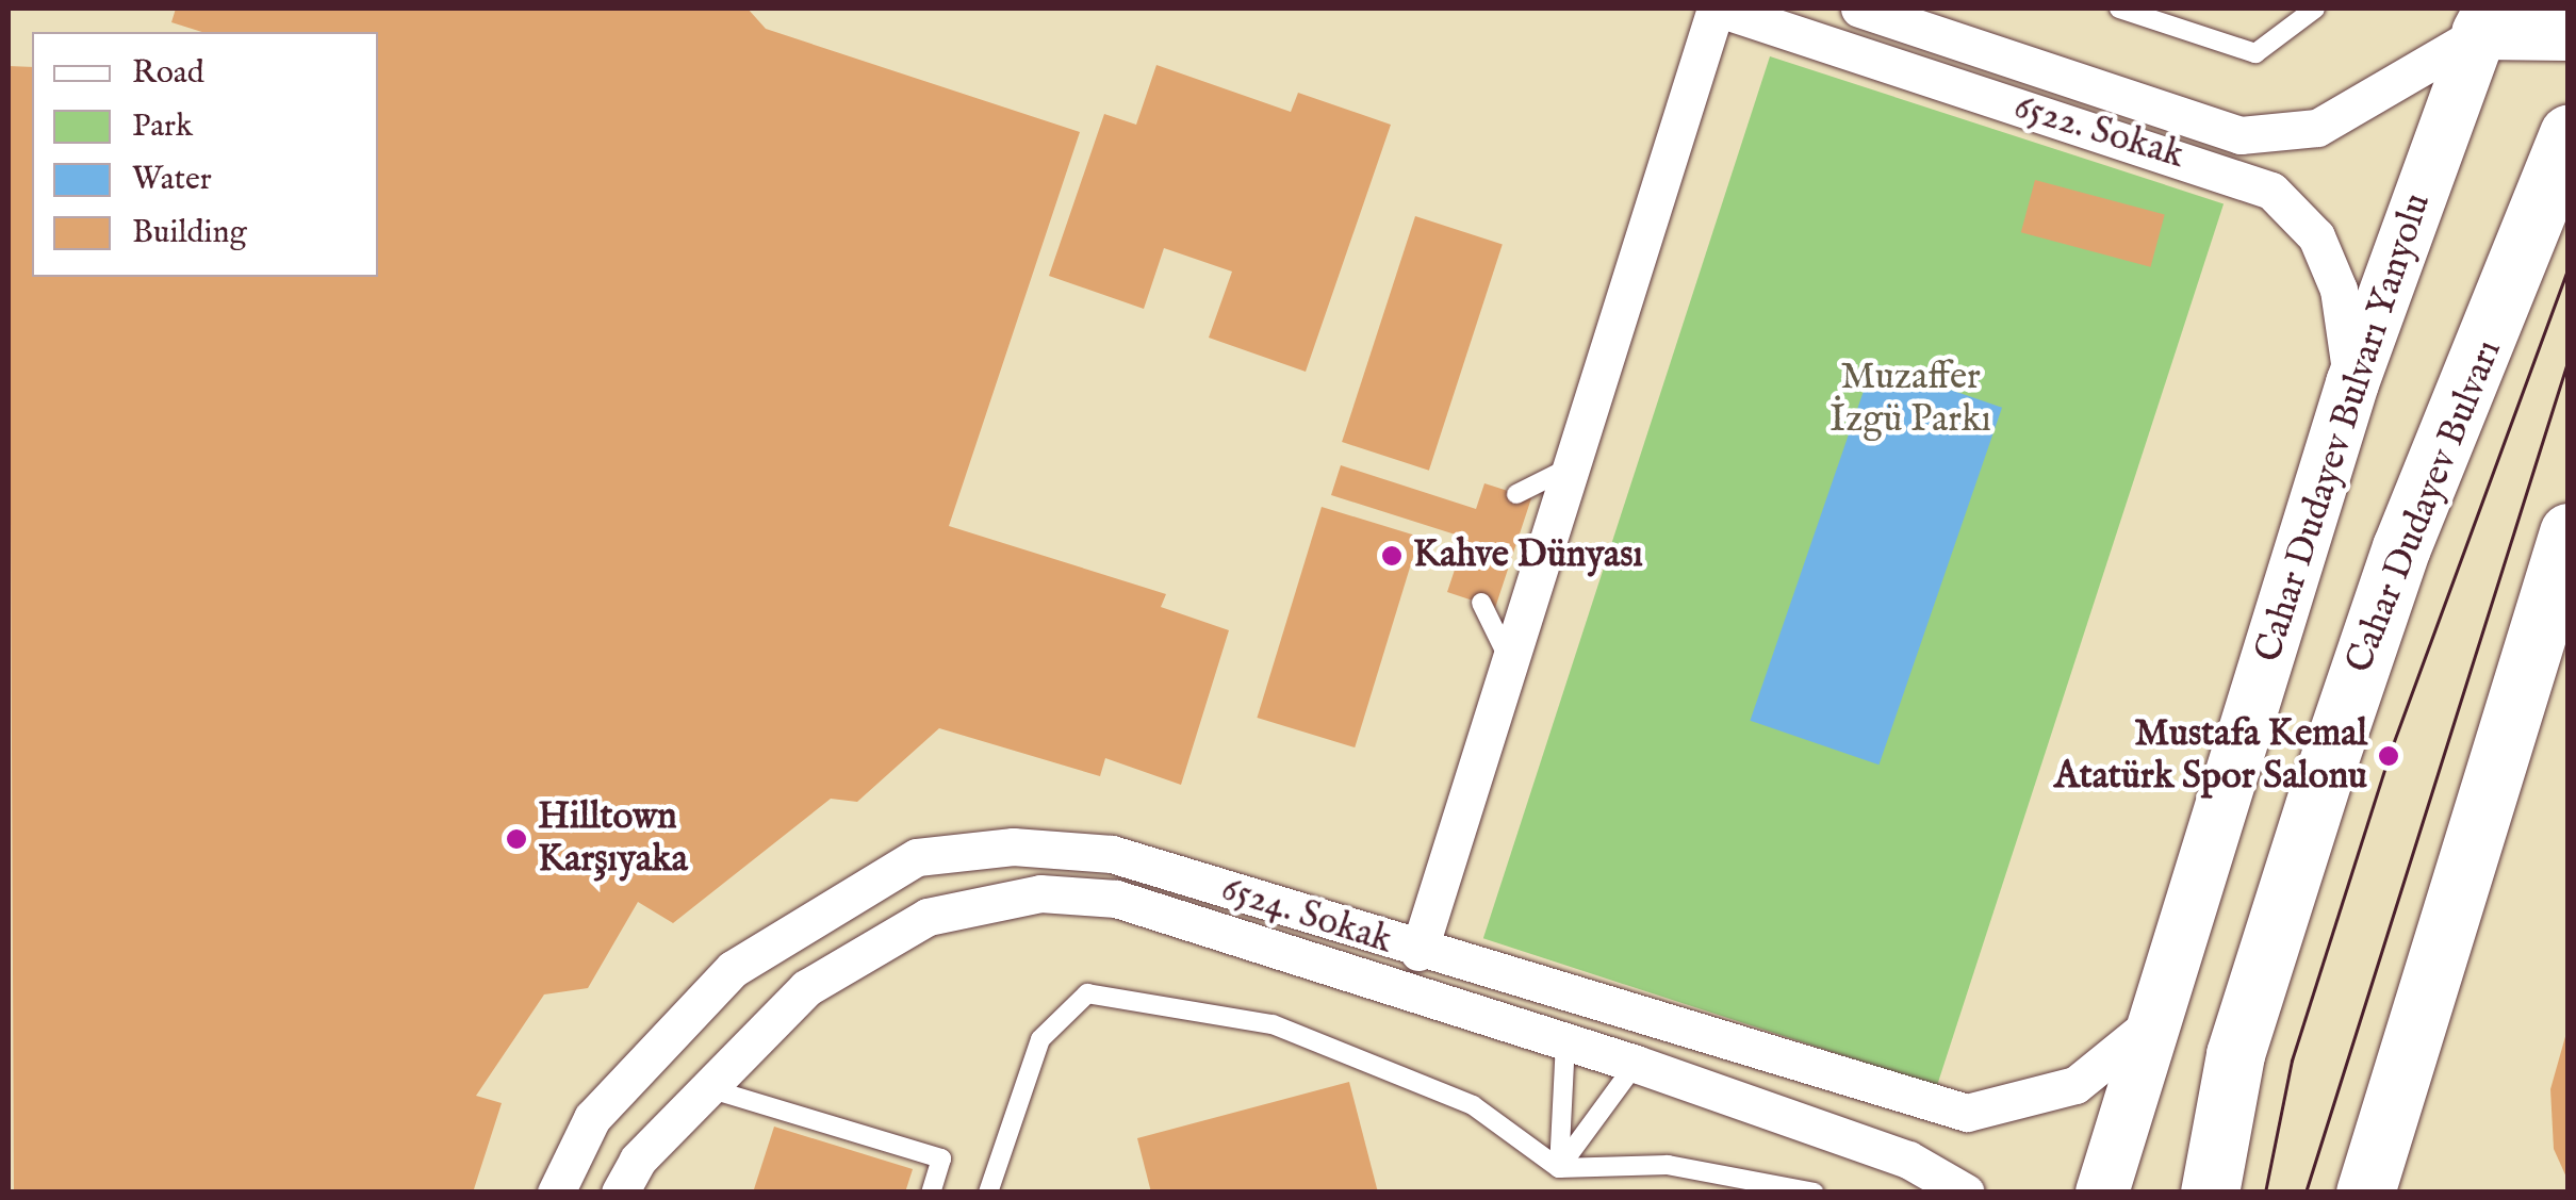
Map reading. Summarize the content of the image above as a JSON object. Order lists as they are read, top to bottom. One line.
{"streets":{"main road":["Cahar Dudayev Bulvarı"],"street":["6522. Sokak","Cahar Dudayev Bulvarı Yanyolu","6524. Sokak"]},"crossings":[["6522. Sokak","Cahar Dudayev Bulvarı Yanyolu"],["Cahar Dudayev Bulvarı Yanyolu","6524. Sokak"]],"parks":["Muzaffer İzgü Parkı"],"places":["Kahve Dünyası","Mustafa Kemal Atatürk Spor Salonu","Hilltown Karşıyaka"],"legend":["Road","Park","Water","Building"]}
